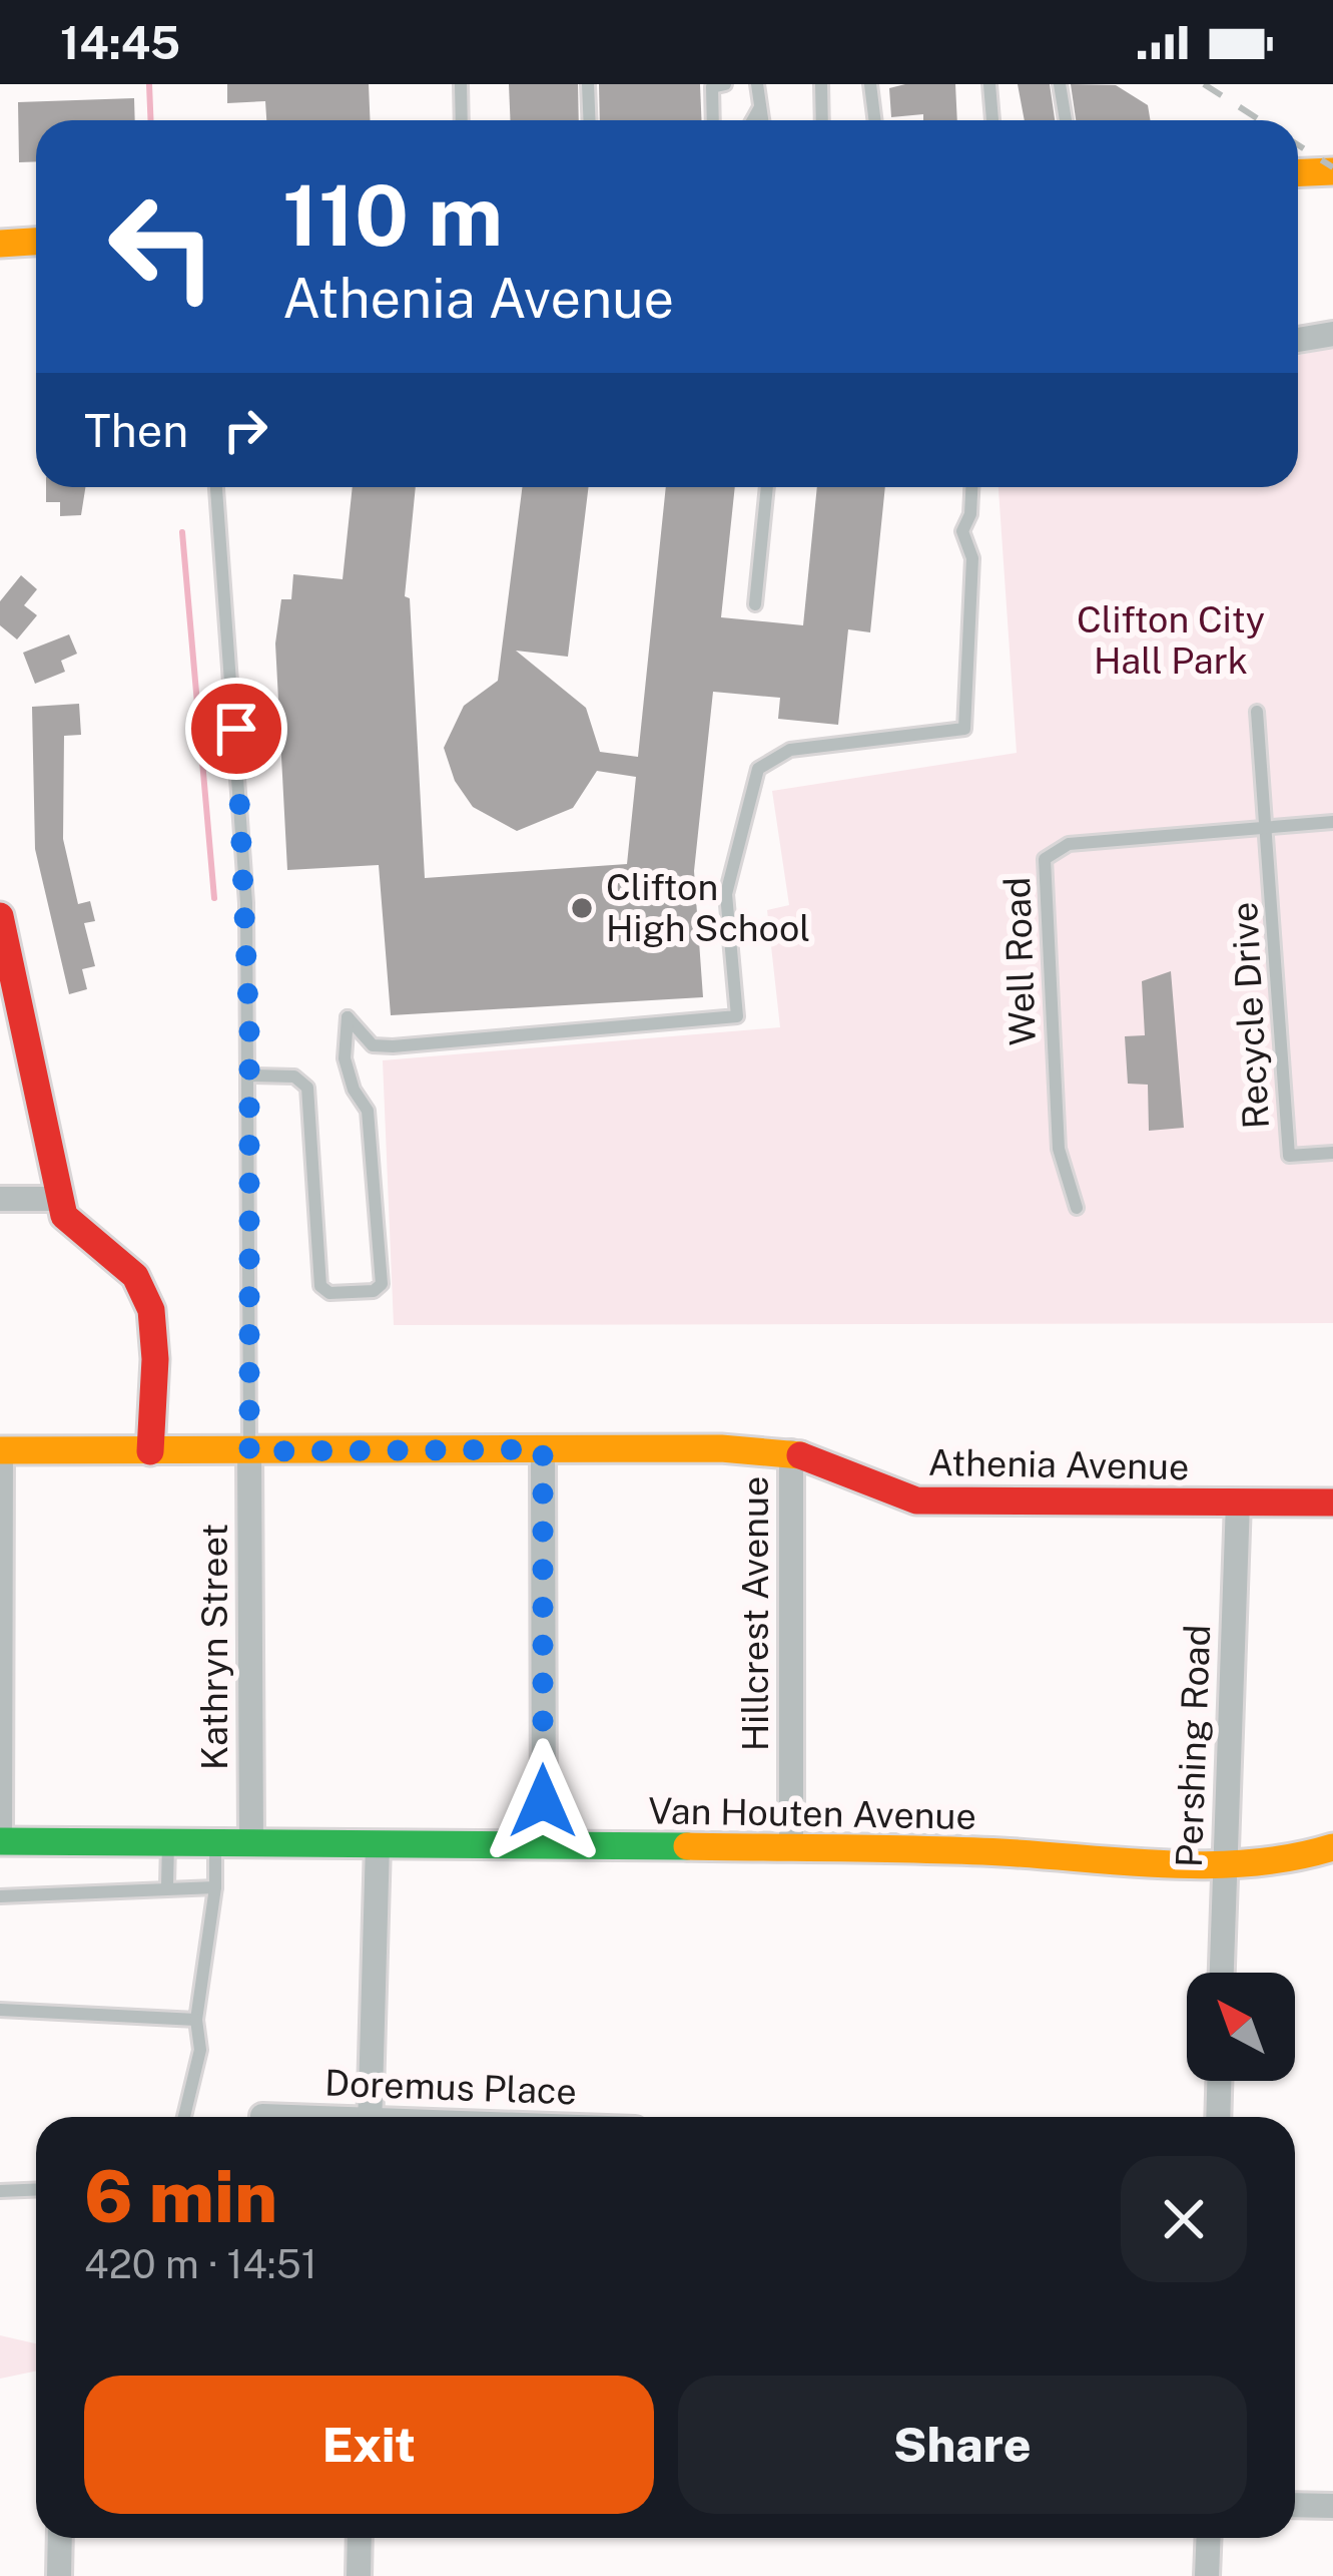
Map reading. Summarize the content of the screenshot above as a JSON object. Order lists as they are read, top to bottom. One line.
{"streets":{"street":["Athenia Avenue","Hillcrest Avenue","Kathryn Street","Pershing Road","Van Houten Avenue","Doremus Place"],"lane":["Well Road","Recycle Drive"]},"crossings":[["Well Road","Recycle Drive"],["Athenia Avenue","Hillcrest Avenue"],["Athenia Avenue","Kathryn Street"],["Athenia Avenue","Pershing Road"],["Hillcrest Avenue","Van Houten Avenue"],["Kathryn Street","Van Houten Avenue"],["Pershing Road","Van Houten Avenue"]],"parks":["Clifton City Hall Park"],"places":["Clifton High School"],"north":"top left","page":{"status":"14:45","turn":["110 m","Athenia Avenue"],"then":"Then","heading":["6 min","420 m · 14:51"],"buttons":["Exit","Share"]}}
